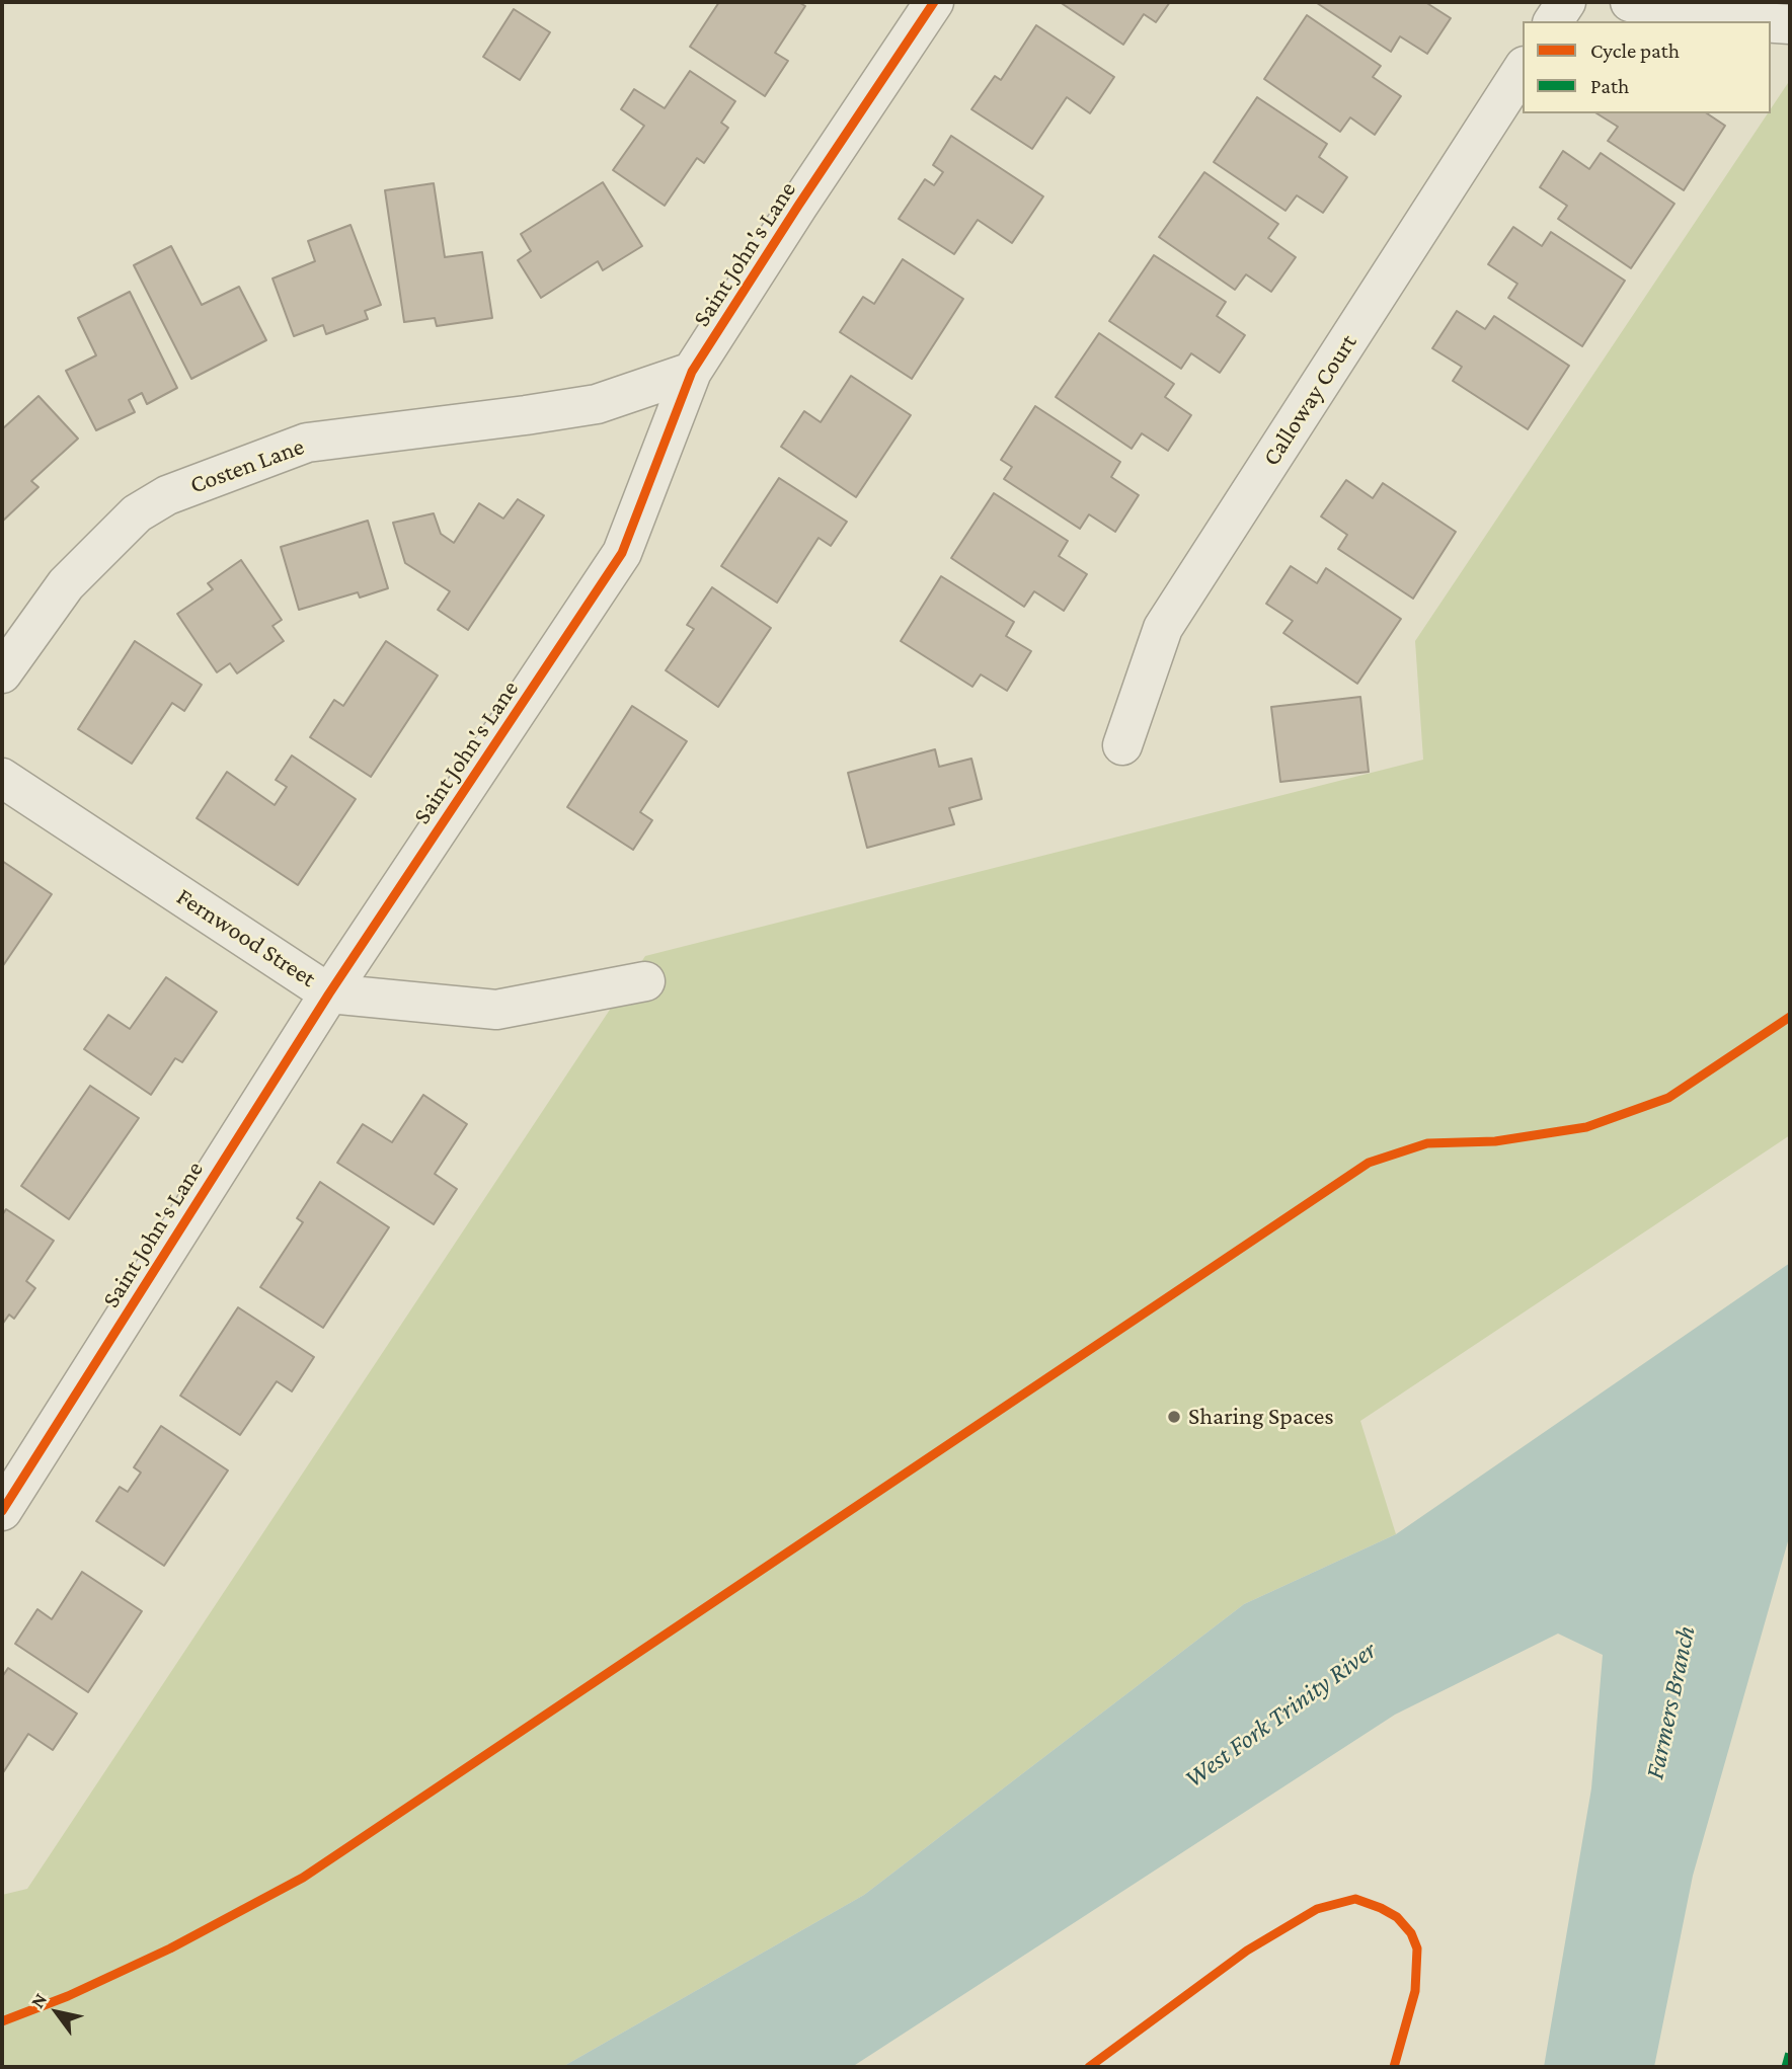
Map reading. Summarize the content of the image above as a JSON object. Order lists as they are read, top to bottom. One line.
{"streets":{"street":["Saint John's Lane","Calloway Court","Costen Lane","Fernwood Street"]},"crossings":[["Saint John's Lane","Costen Lane"],["Saint John's Lane","Fernwood Street"]],"water":["Farmers Branch","West Fork Trinity River"],"places":["Sharing Spaces"],"legend":["Cycle path","Path"],"north":"top left"}
